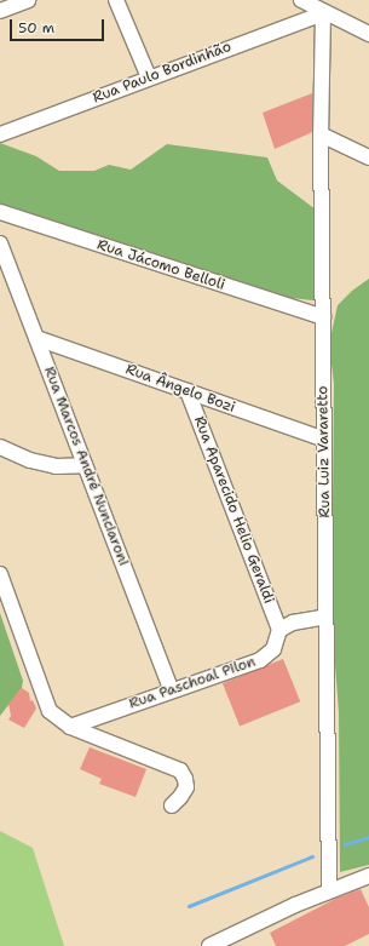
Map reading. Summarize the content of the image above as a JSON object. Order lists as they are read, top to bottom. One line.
{"streets":{"street":["Rua Paulo Bordinhão","Rua Jácomo Belloli","Rua Ângelo Bozi","Rua Luiz Vararetto","Rua Marcos André Nunciaroni","Rua Aparecido Helio Geraldi","Rua Paschoal Pilon"]},"crossings":[["Rua Paulo Bordinhão","Rua Luiz Vararetto"],["Rua Jácomo Belloli","Rua Luiz Vararetto"],["Rua Ângelo Bozi","Rua Luiz Vararetto"],["Rua Ângelo Bozi","Rua Marcos André Nunciaroni"],["Rua Ângelo Bozi","Rua Aparecido Helio Geraldi"],["Rua Marcos André Nunciaroni","Rua Paschoal Pilon"],["Rua Aparecido Helio Geraldi","Rua Paschoal Pilon"]],"scale_bar":"50 m"}
